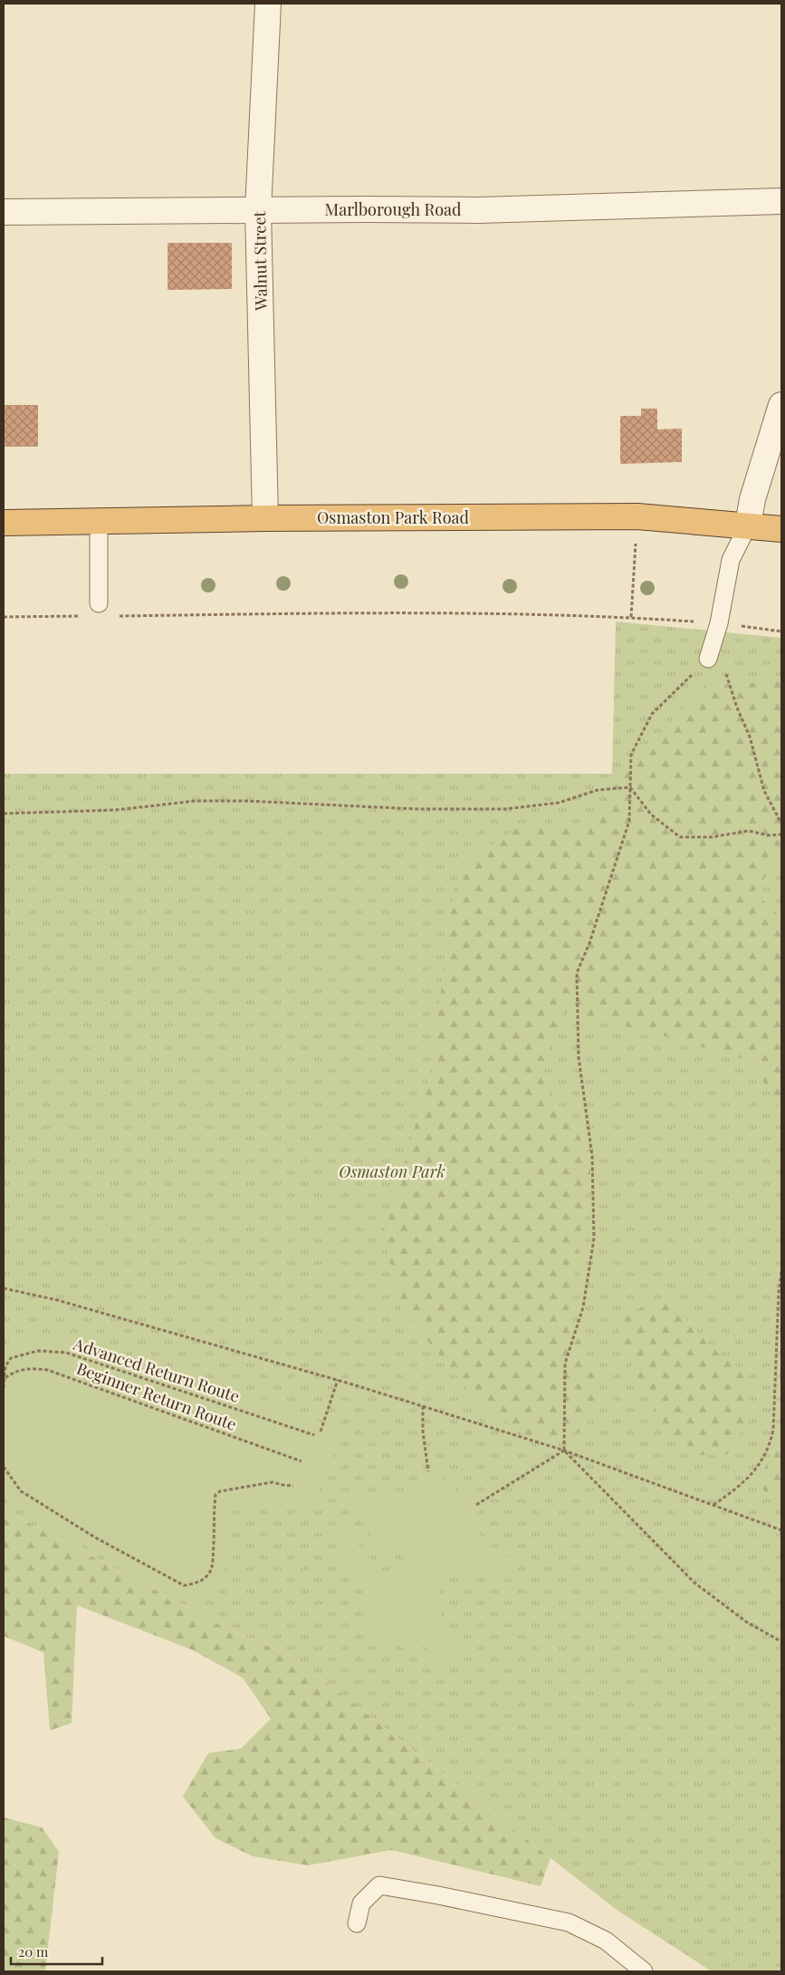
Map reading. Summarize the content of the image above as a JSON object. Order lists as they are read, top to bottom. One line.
{"streets":{"highway":["Osmaston Park Road"],"street":["Marlborough Road","Walnut Street"],"path":["Advanced Return Route","Beginner Return Route"]},"crossings":[["Marlborough Road","Walnut Street"],["Walnut Street","Osmaston Park Road"],["Advanced Return Route","Beginner Return Route"]],"parks":["Osmaston Park"],"scale_bar":"20 m"}
